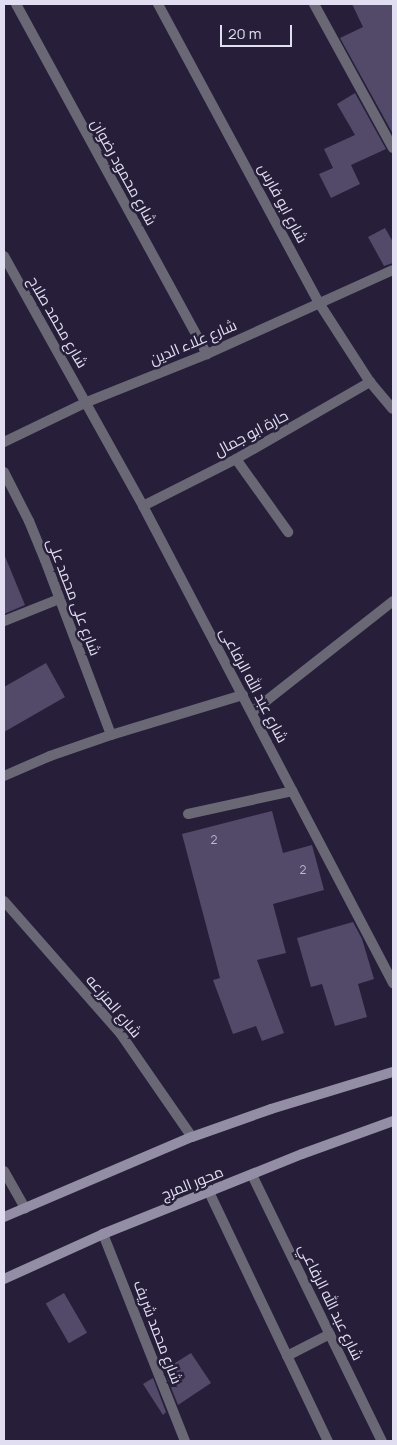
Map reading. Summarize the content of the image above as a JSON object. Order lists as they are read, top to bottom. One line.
{"streets":{"main road":["محور المرج"],"street":["شارع محمود رضوان","شارع ابو فارس","شارع محمد صلاح","شارع علاء الدين","حارة ابو جمال","شارع على محمد على","شارع عبد الله الرفاعى","شارع المزرعه","شارع عبد الله الرفاعي","شارع محمد شريف"]},"crossings":[["شارع محمود رضوان","شارع علاء الدين"],["شارع ابو فارس","شارع علاء الدين"],["شارع ابو فارس","حارة ابو جمال"],["شارع محمد صلاح","شارع علاء الدين"],["شارع محمد صلاح","شارع عبد الله الرفاعى"],["شارع علاء الدين","شارع عبد الله الرفاعى"],["حارة ابو جمال","شارع عبد الله الرفاعى"],["محور المرج","شارع عبد الله الرفاعي"],["محور المرج","شارع محمد شريف"]],"house_numbers":["2","2"],"scale_bar":"20 m"}
